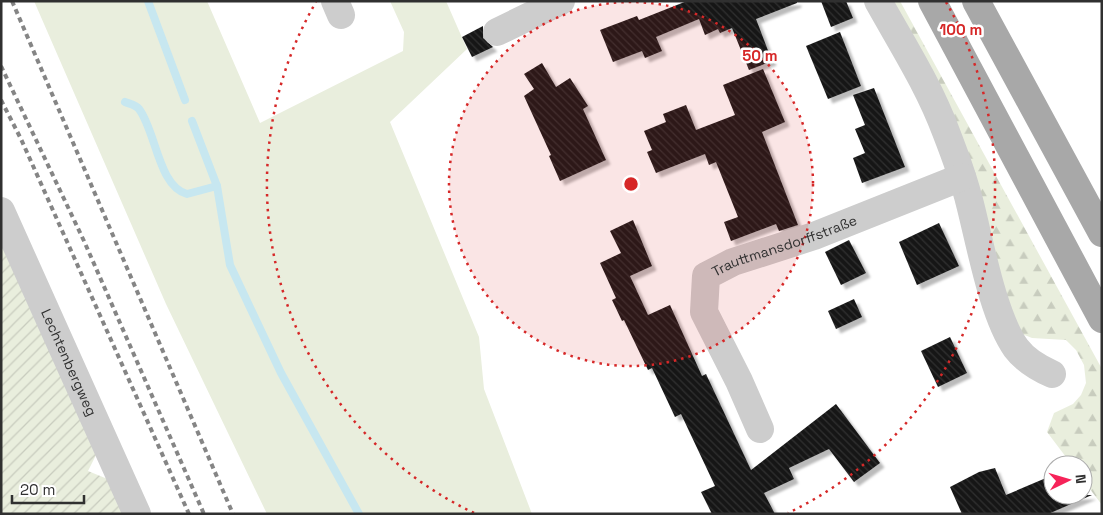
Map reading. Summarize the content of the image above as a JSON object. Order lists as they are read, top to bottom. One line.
{"streets":{"street":["Trauttmansdorffstraße","Lechtenbergweg"]},"scale_bar":"20 m","north":"right","rings":["100 m","50 m"]}
